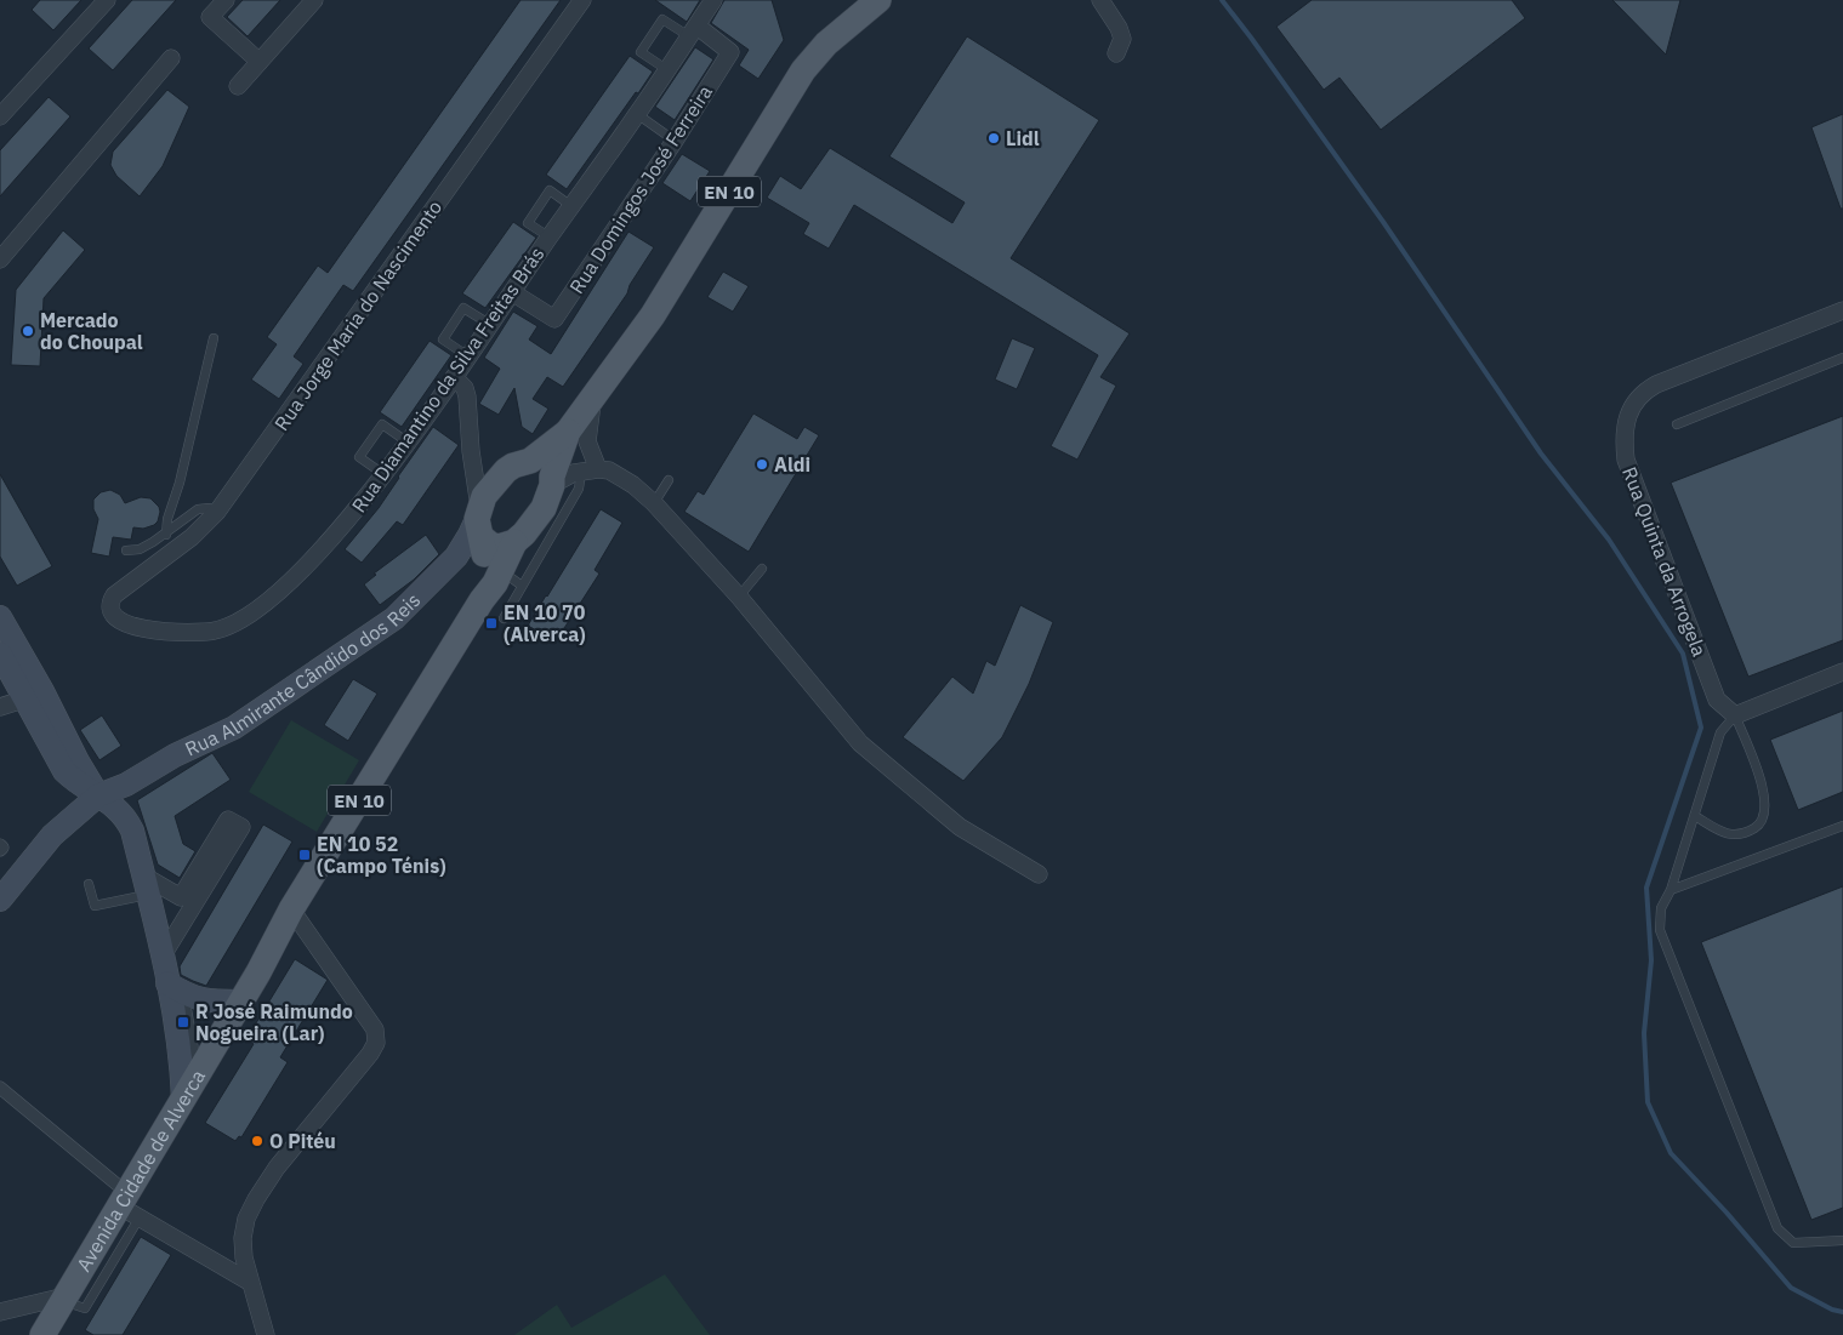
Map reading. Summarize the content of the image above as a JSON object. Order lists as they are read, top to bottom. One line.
{"streets":{"main road":["EN 10","Rua Almirante Cândido dos Reis","Avenida Cidade de Alverca"],"street":["Rua Domingos José Ferreira","Rua Jorge Maria do Nascimento","Rua Diamantino da Silva Freitas Brás","Rua Quinta da Arrogela"]},"crossings":[["Rua Domingos José Ferreira","Rua Diamantino da Silva Freitas Brás"],["Rua Jorge Maria do Nascimento","Rua Diamantino da Silva Freitas Brás"],["Rua Almirante Cândido dos Reis","Avenida Cidade de Alverca"]],"places":{"other":["Lidl","Mercado do Choupal","Aldi","O Pitéu"],"transit":["EN 10 70 (Alverca)","EN 10 52 (Campo Ténis)","R José Raimundo Nogueira (Lar)"]}}
